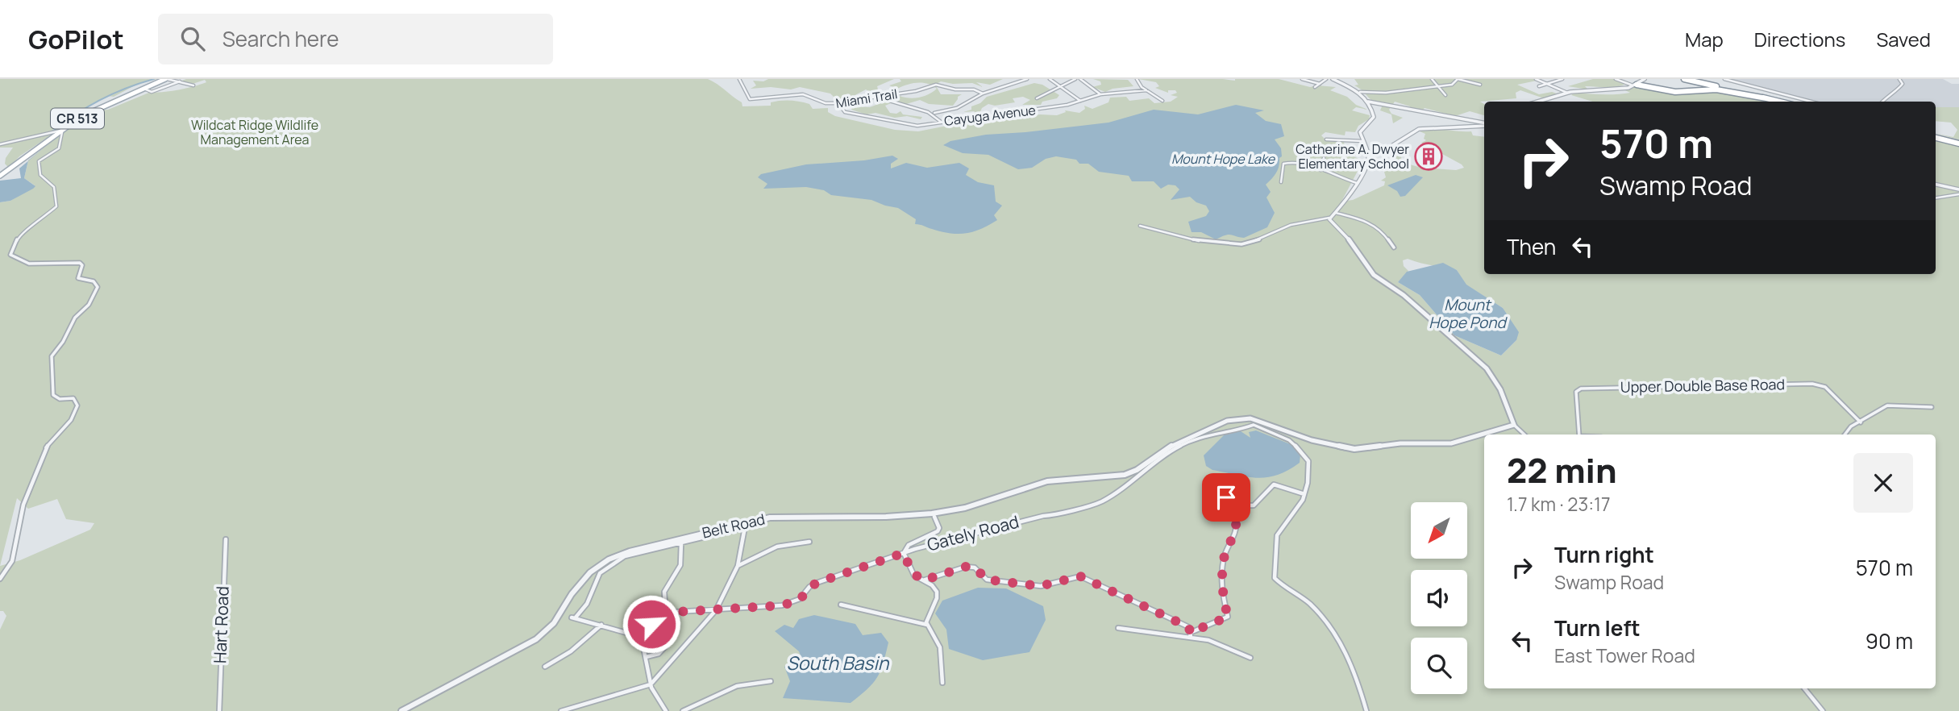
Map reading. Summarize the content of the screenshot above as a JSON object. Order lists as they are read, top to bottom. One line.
{"streets":{"main road":["CR 513"],"street":["Miami Trail","Cayuga Avenue","Upper Double Base Road","Belt Road","Gately Road","Hart Road"]},"crossings":[["Miami Trail","Cayuga Avenue"]],"water":["Mount Hope Lake","Mount Hope Pond","South Basin"],"parks":["Wildcat Ridge Wildlife Management Area"],"places":{"building":["Catherine A. Dwyer Elementary School"]},"north":"bottom left","page":{"header":"GoPilot","search":"Search here","nav":["Map","Directions","Saved"],"turn":["570 m","Swamp Road"],"then":"Then","heading":["22 min","1.7 km · 23:17"],"list":[{"name":"Turn right","note":"Swamp Road","value":"570 m"},{"name":"Turn left","note":"East Tower Road","value":"90 m"}]}}
